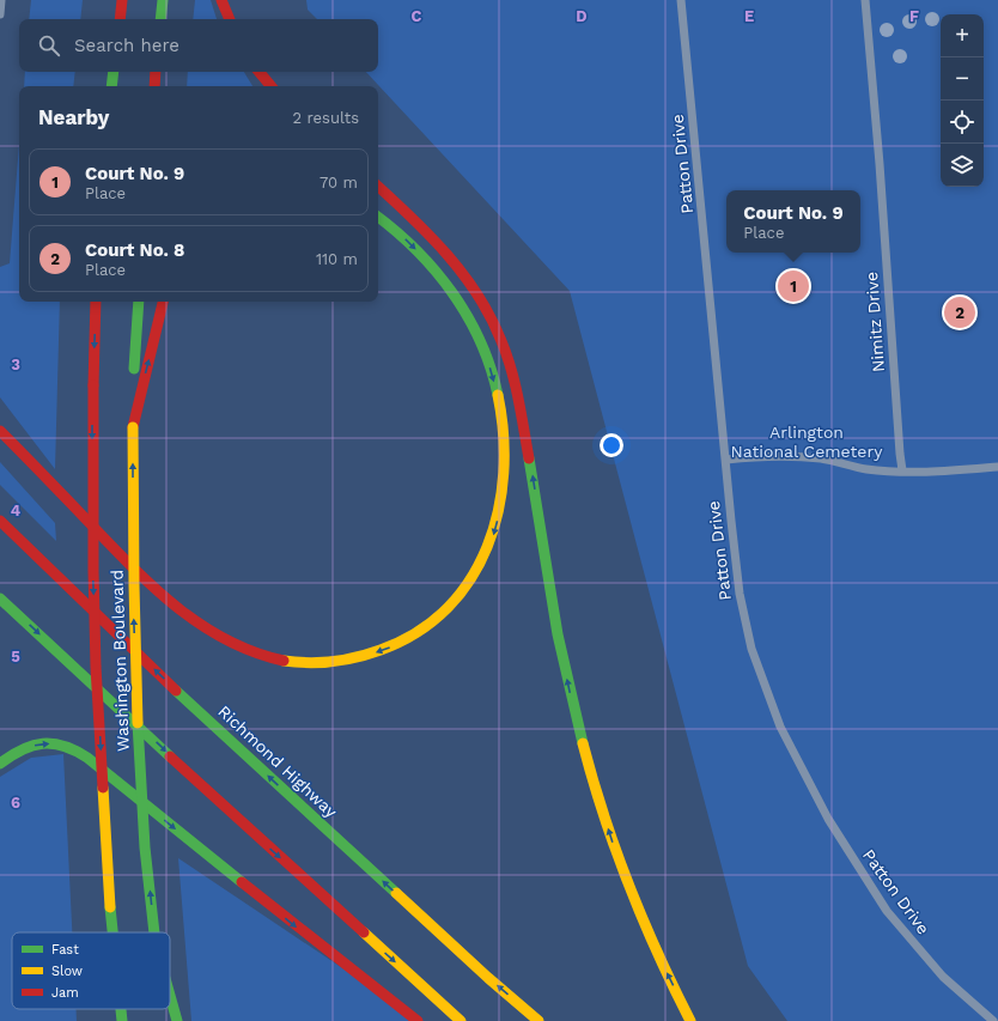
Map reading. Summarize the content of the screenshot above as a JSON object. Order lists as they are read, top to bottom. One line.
{"streets":{"highway":["Washington Boulevard","Richmond Highway"],"lane":["Patton Drive","Nimitz Drive"]},"parks":["Arlington National Cemetery"],"legend":["Fast","Slow","Jam"],"page":{"map_buttons":["+","−"],"search":"Search here","heading":["Nearby","2 results"],"list":[{"mark":"1","name":"Court No. 9","note":"Place","value":"70 m"},{"mark":"2","name":"Court No. 8","note":"Place","value":"110 m"}],"popup":["Court No. 9","Place"],"pins":["1","2"]},"grid":{"columns":["C","D","E","F"],"rows":["3","4","5","6"]}}
